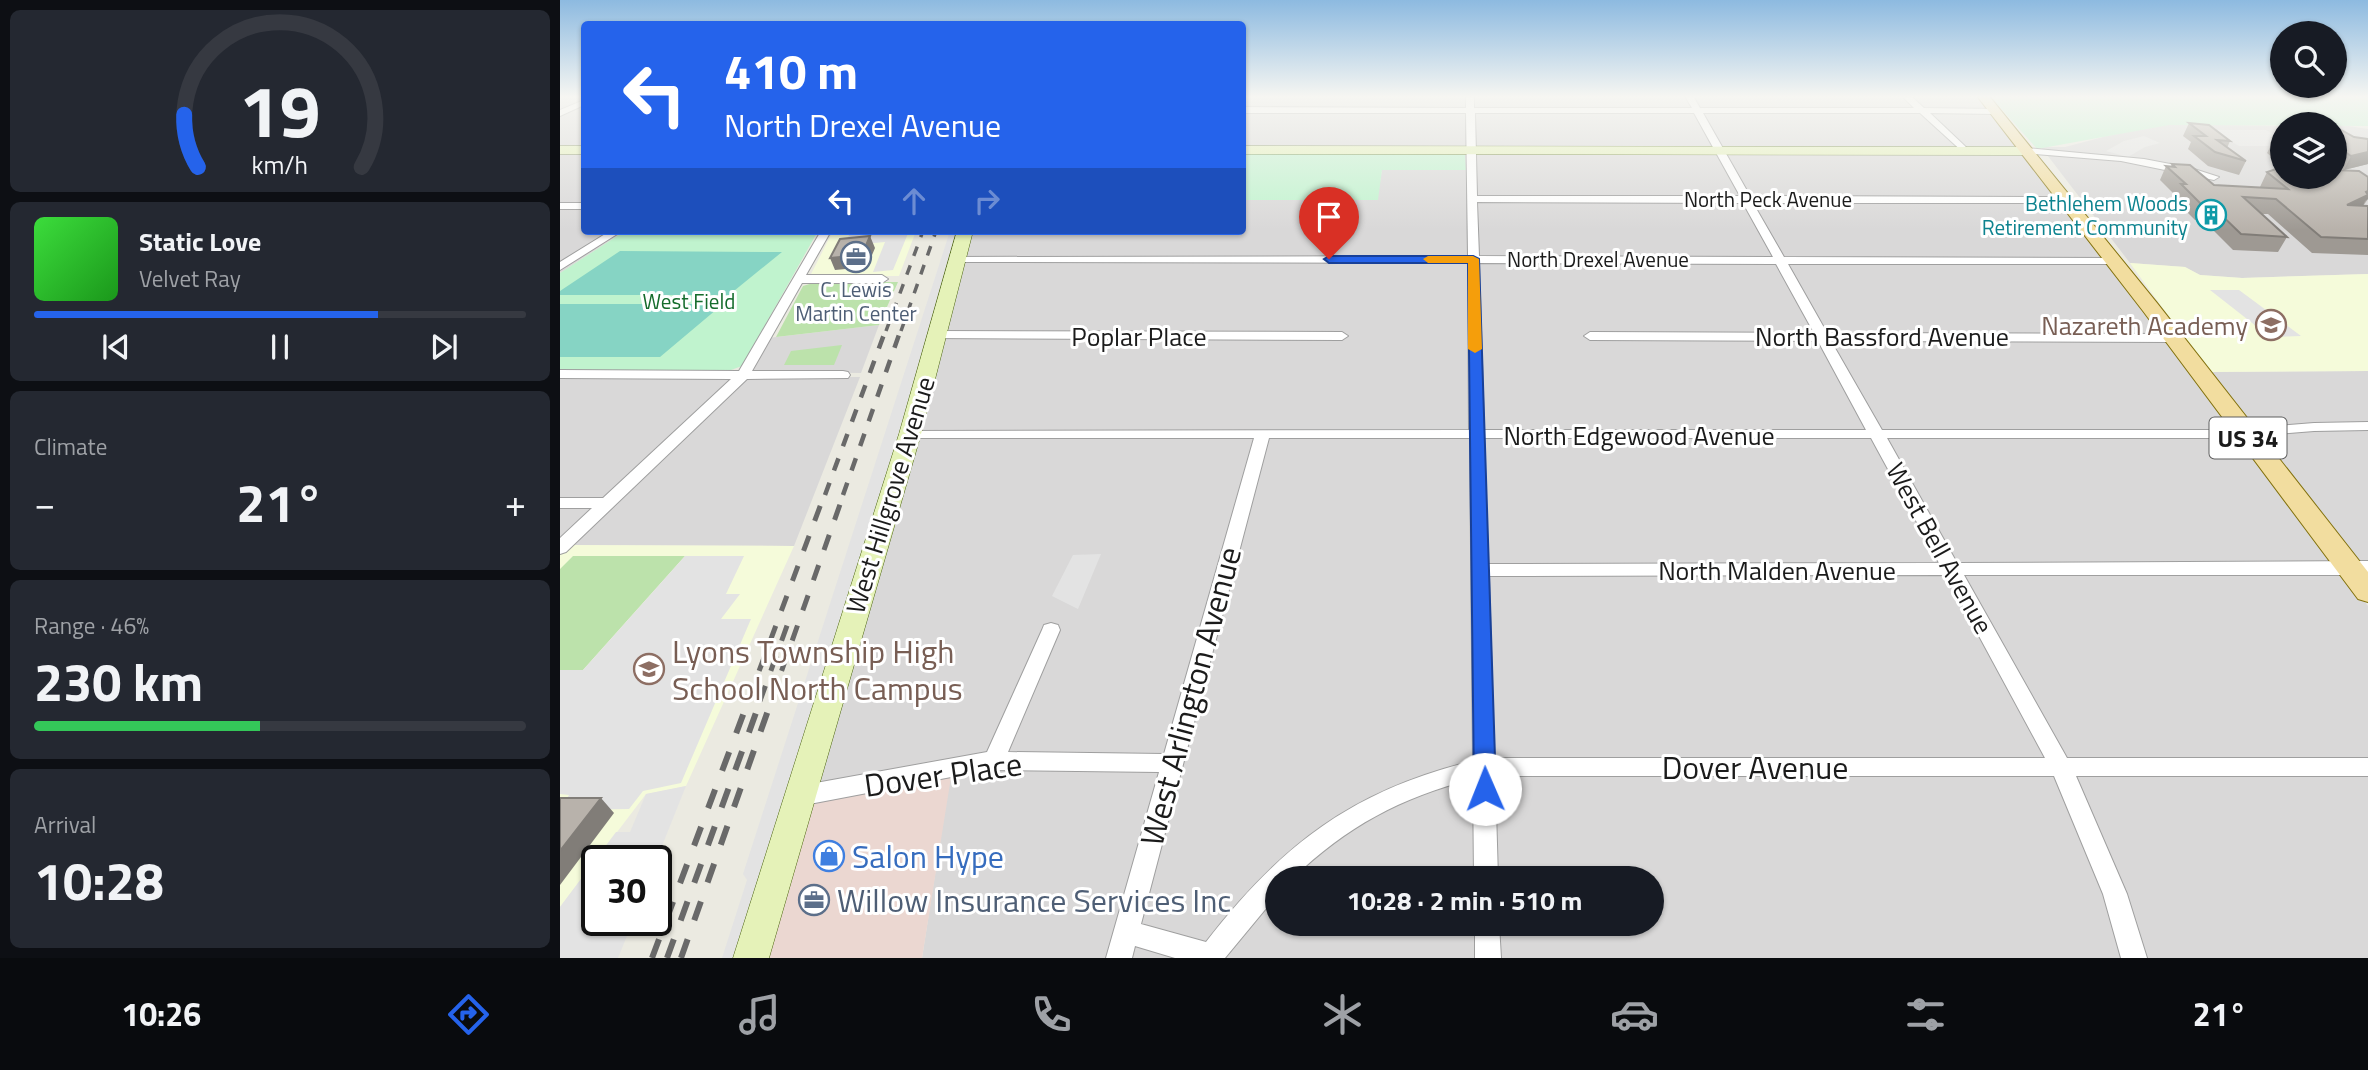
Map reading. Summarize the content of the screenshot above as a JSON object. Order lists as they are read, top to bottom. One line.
{"streets":{"main road":["US 34"],"street":["North Peck Avenue","North Drexel Avenue","Poplar Place","North Bassford Avenue","North Edgewood Avenue","West Hillgrove Avenue","West Bell Avenue","North Malden Avenue","West Arlington Avenue","Dover Avenue","Dover Place"]},"crossings":[["North Peck Avenue","US 34"],["North Peck Avenue","West Bell Avenue"],["North Drexel Avenue","US 34"],["North Drexel Avenue","West Hillgrove Avenue"],["North Drexel Avenue","West Bell Avenue"],["Poplar Place","West Hillgrove Avenue"],["North Bassford Avenue","US 34"],["North Bassford Avenue","West Bell Avenue"],["North Edgewood Avenue","US 34"],["North Edgewood Avenue","West Hillgrove Avenue"],["North Edgewood Avenue","West Bell Avenue"],["North Edgewood Avenue","West Arlington Avenue"],["US 34","North Malden Avenue"],["West Hillgrove Avenue","Dover Place"],["West Bell Avenue","North Malden Avenue"],["West Bell Avenue","Dover Avenue"],["West Arlington Avenue","Dover Place"]],"parks":["West Field"],"places":{"building":["Bethlehem Woods Retirement Community"],"office":["C. Lewis Martin Center","Willow Insurance Services Inc"],"school or university":["Nazareth Academy","Lyons Township High School North Campus"],"shop":["Salon Hype"]},"page":{"turn":["410 m","North Drexel Avenue"],"song":["Static Love","Velvet Ray"],"tile":["Climate",["Range · 46%","230 km"],["Arrival","10:28"]],"heat":["−","21°","+"],"limit":"30","trip":"10:28 · 2 min · 510 m","tabs":["10:26","21°"],"gauge":["19","km/h"]}}
